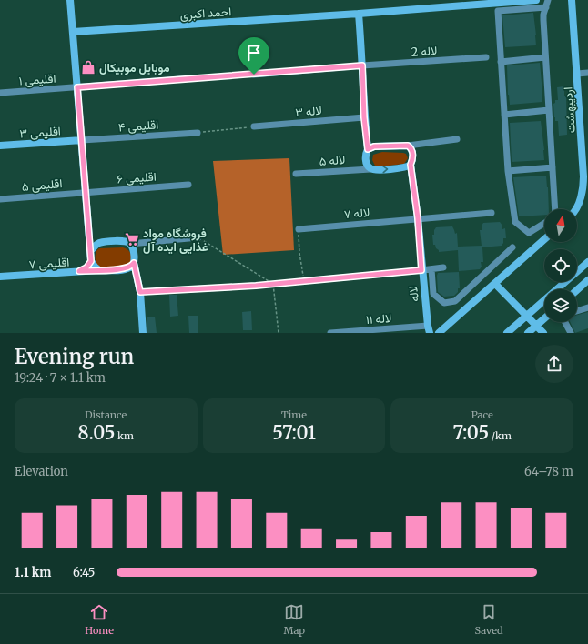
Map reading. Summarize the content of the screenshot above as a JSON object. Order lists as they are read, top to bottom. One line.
{"streets":{"street":["احمد اکبری","لاله 2","اقلیمی ۱","اردیبهشت","لاله ۳","اقلیمی ۴","اقلیمی ۳","لاله ۵","اقلیمی ۶","اقلیمی ۵","لاله ۷","اقلیمی ۷","لاله","لاله ۱۱"]},"crossings":[["اقلیمی ۴","اقلیمی ۳"],["اقلیمی ۶","اقلیمی ۵"],["لاله ۷","لاله"],["لاله","لاله ۱۱"]],"places":{"shop":["موبایل موبیکال"],"supermarket":["فروشگاه مواد غذایی ایده آل"]},"north":"top","page":{"heading":["Evening run","19:24 · 7 × 1.1 km"],"stats":[["Distance","8.05 km"],["Time","57:01"],["Pace","7:05 /km"]],"chart":["Elevation","64–78 m"],"list":[{"name":"1.1 km","note":"6:45"}],"tabs":["Home","Map","Saved"]}}
